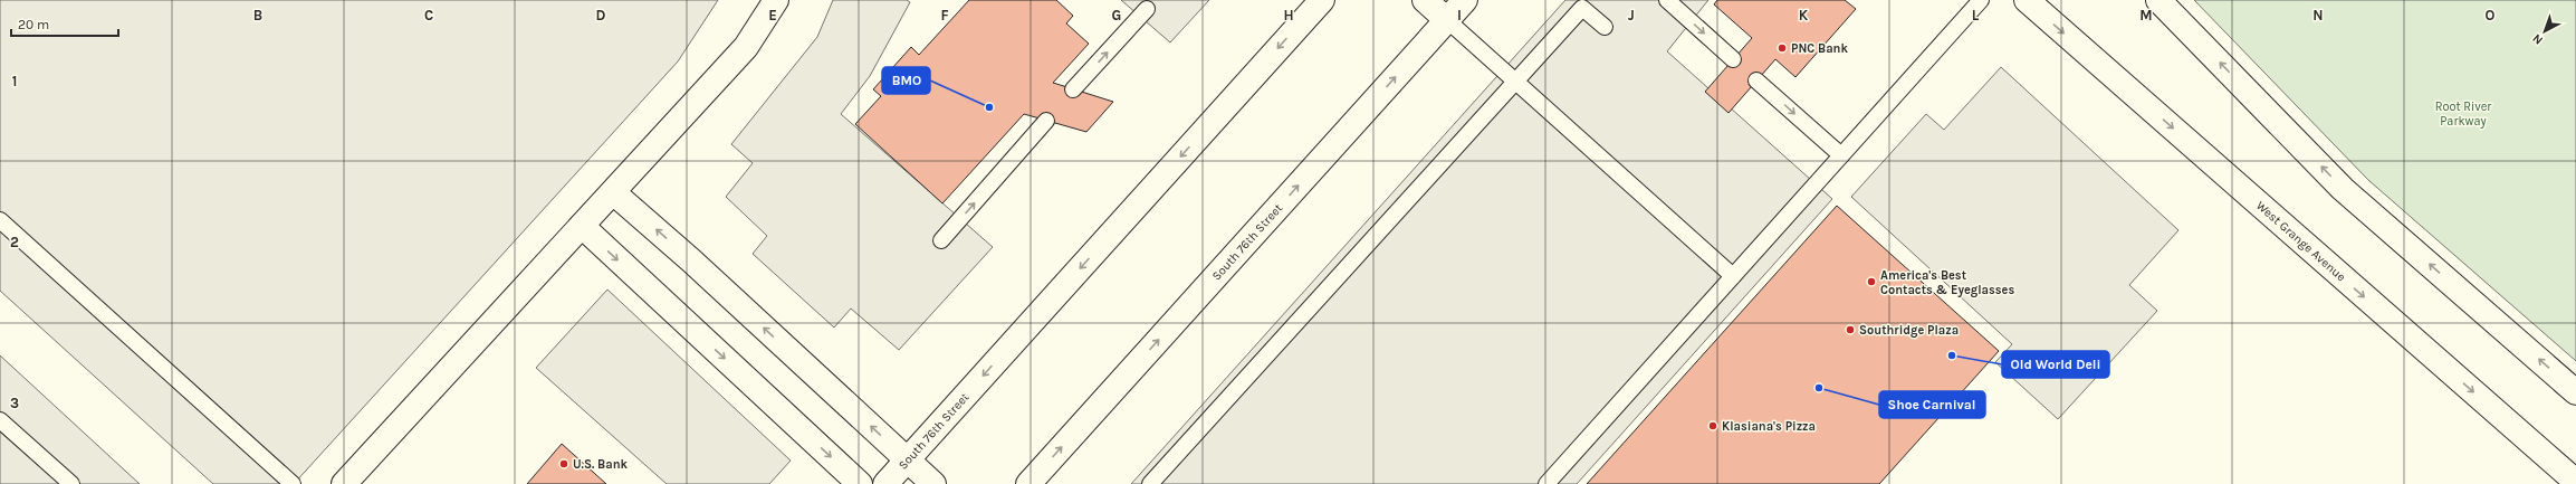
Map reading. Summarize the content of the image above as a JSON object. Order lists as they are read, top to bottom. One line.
{"streets":{"street":["West Grange Avenue","South 76th Street"]},"parks":["Root River Parkway"],"places":["PNC Bank","BMO","America's Best Contacts & Eyeglasses","Southridge Plaza","Old World Deli","Shoe Carnival","Klasiana's Pizza","U.S. Bank"],"scale_bar":"20 m","north":"bottom left","grid":{"columns":["B","C","D","E","F","G","H","I","J","K","L","M","N","O"],"rows":["1","2","3"]}}
